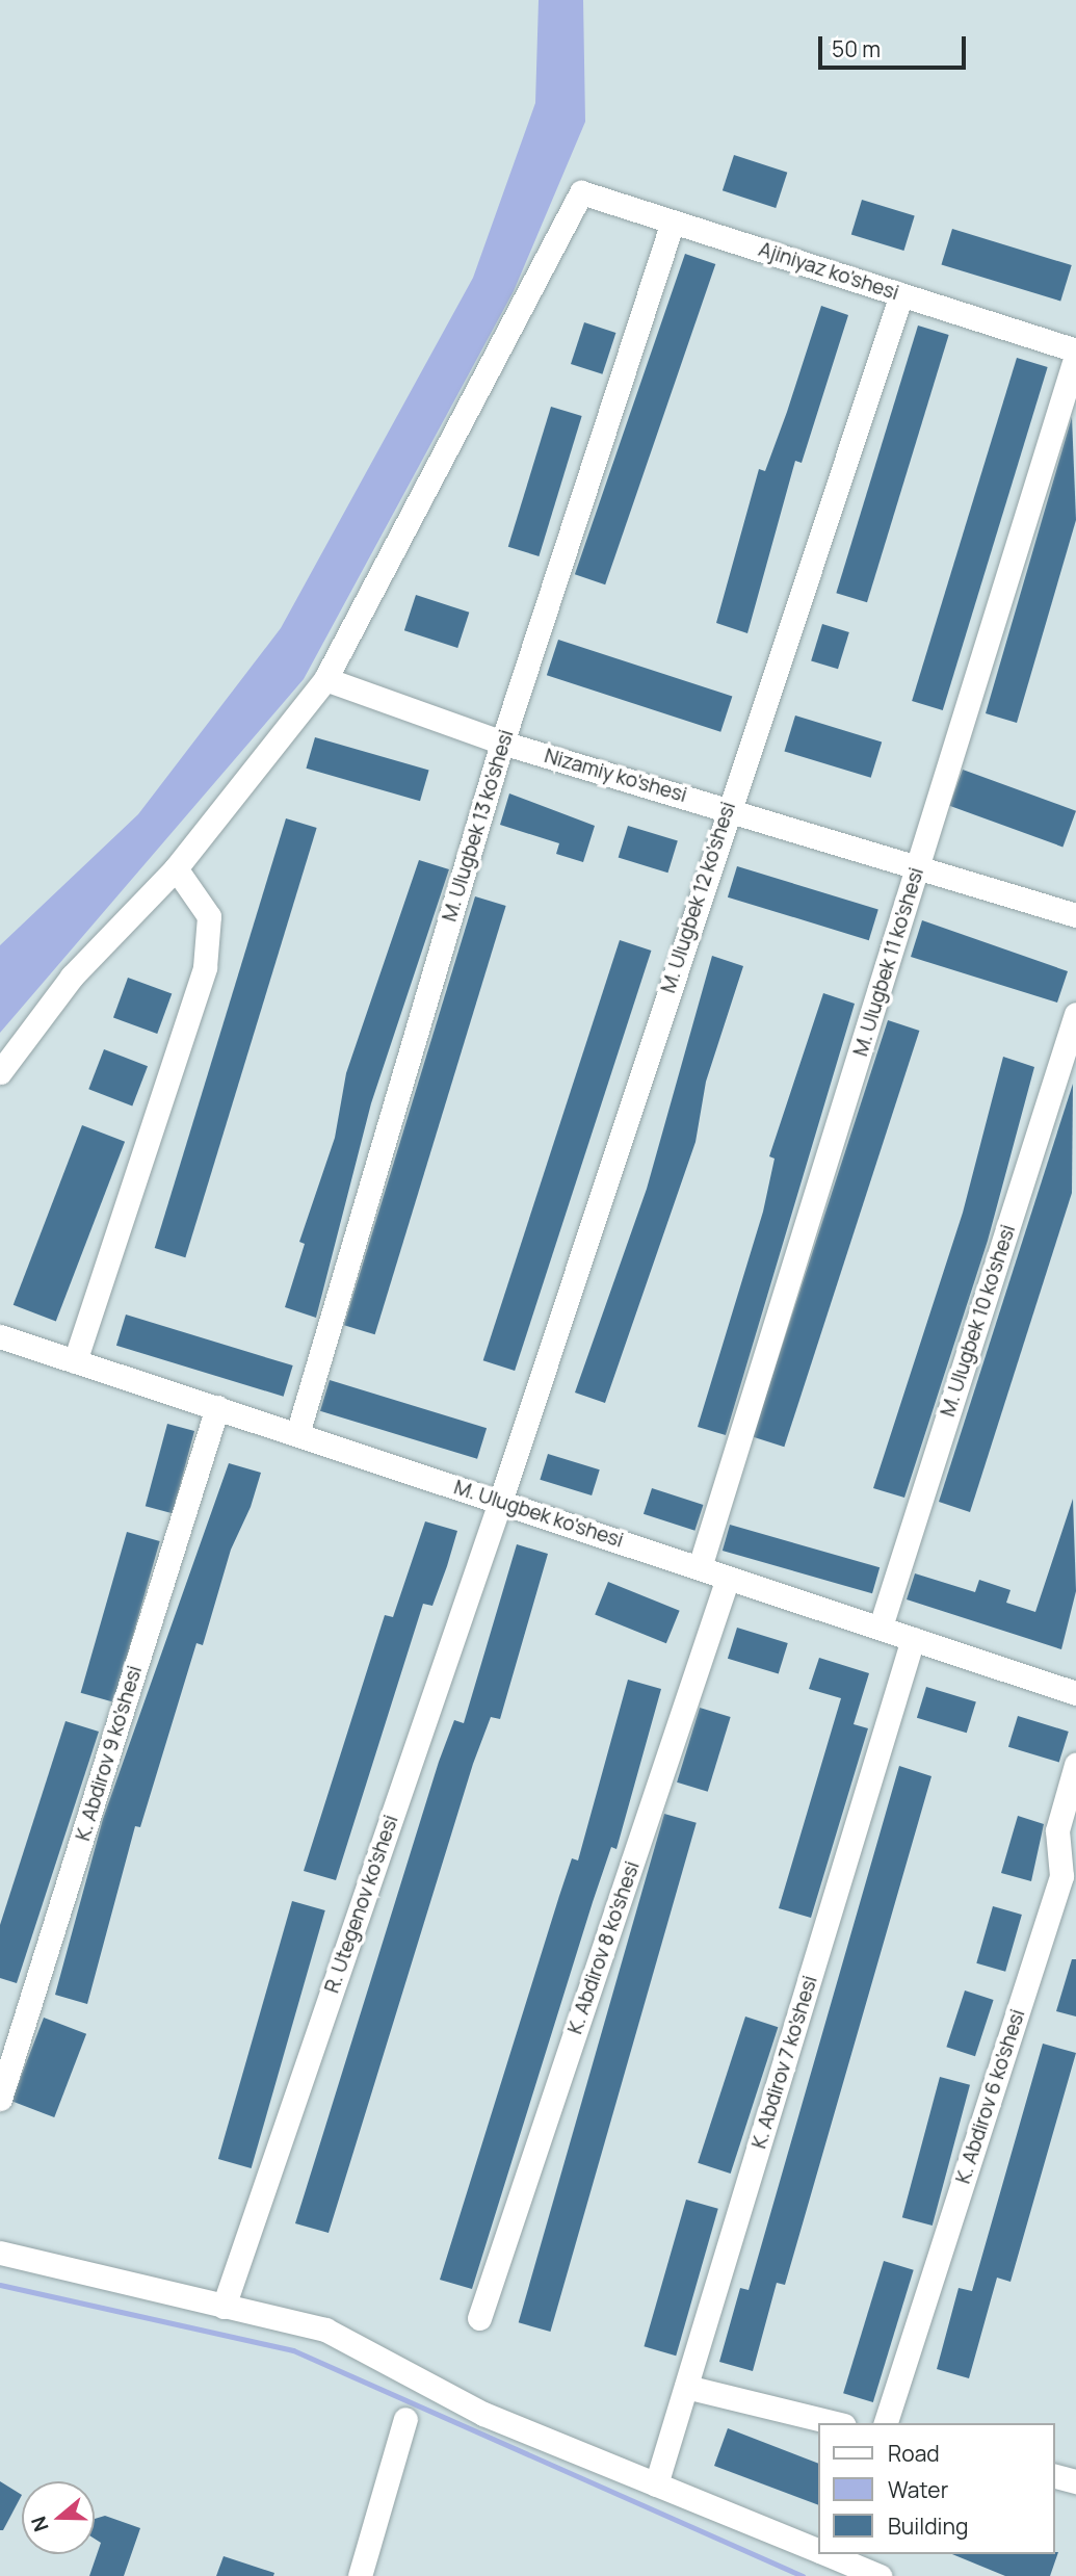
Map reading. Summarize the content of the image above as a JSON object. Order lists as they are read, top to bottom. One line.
{"streets":{"street":["Ajiniyaz ko'shesi","Nizamiy ko'shesi","M. Ulugbek 13 ko'shesi","M. Ulugbek 12 ko'shesi","M. Ulugbek 11 ko'shesi","M. Ulugbek 10 ko'shesi","M. Ulugbek ko'shesi","K. Abdirov 9 ko'shesi","R. Utegenov ko'shesi","K. Abdirov 8 ko'shesi","K. Abdirov 7 ko'shesi","K. Abdirov 6 ko'shesi"]},"crossings":[["Ajiniyaz ko'shesi","Nizamiy ko'shesi"],["Ajiniyaz ko'shesi","M. Ulugbek 13 ko'shesi"],["Ajiniyaz ko'shesi","M. Ulugbek 12 ko'shesi"],["Nizamiy ko'shesi","M. Ulugbek 13 ko'shesi"],["Nizamiy ko'shesi","M. Ulugbek 12 ko'shesi"],["Nizamiy ko'shesi","M. Ulugbek 11 ko'shesi"],["M. Ulugbek 13 ko'shesi","M. Ulugbek ko'shesi"],["M. Ulugbek 12 ko'shesi","M. Ulugbek ko'shesi"],["M. Ulugbek 12 ko'shesi","R. Utegenov ko'shesi"],["M. Ulugbek 11 ko'shesi","M. Ulugbek ko'shesi"],["M. Ulugbek 10 ko'shesi","M. Ulugbek ko'shesi"],["M. Ulugbek ko'shesi","K. Abdirov 9 ko'shesi"],["M. Ulugbek ko'shesi","R. Utegenov ko'shesi"],["M. Ulugbek ko'shesi","K. Abdirov 8 ko'shesi"],["M. Ulugbek ko'shesi","K. Abdirov 7 ko'shesi"]],"legend":["Road","Water","Building"],"scale_bar":"50 m","north":"left"}
